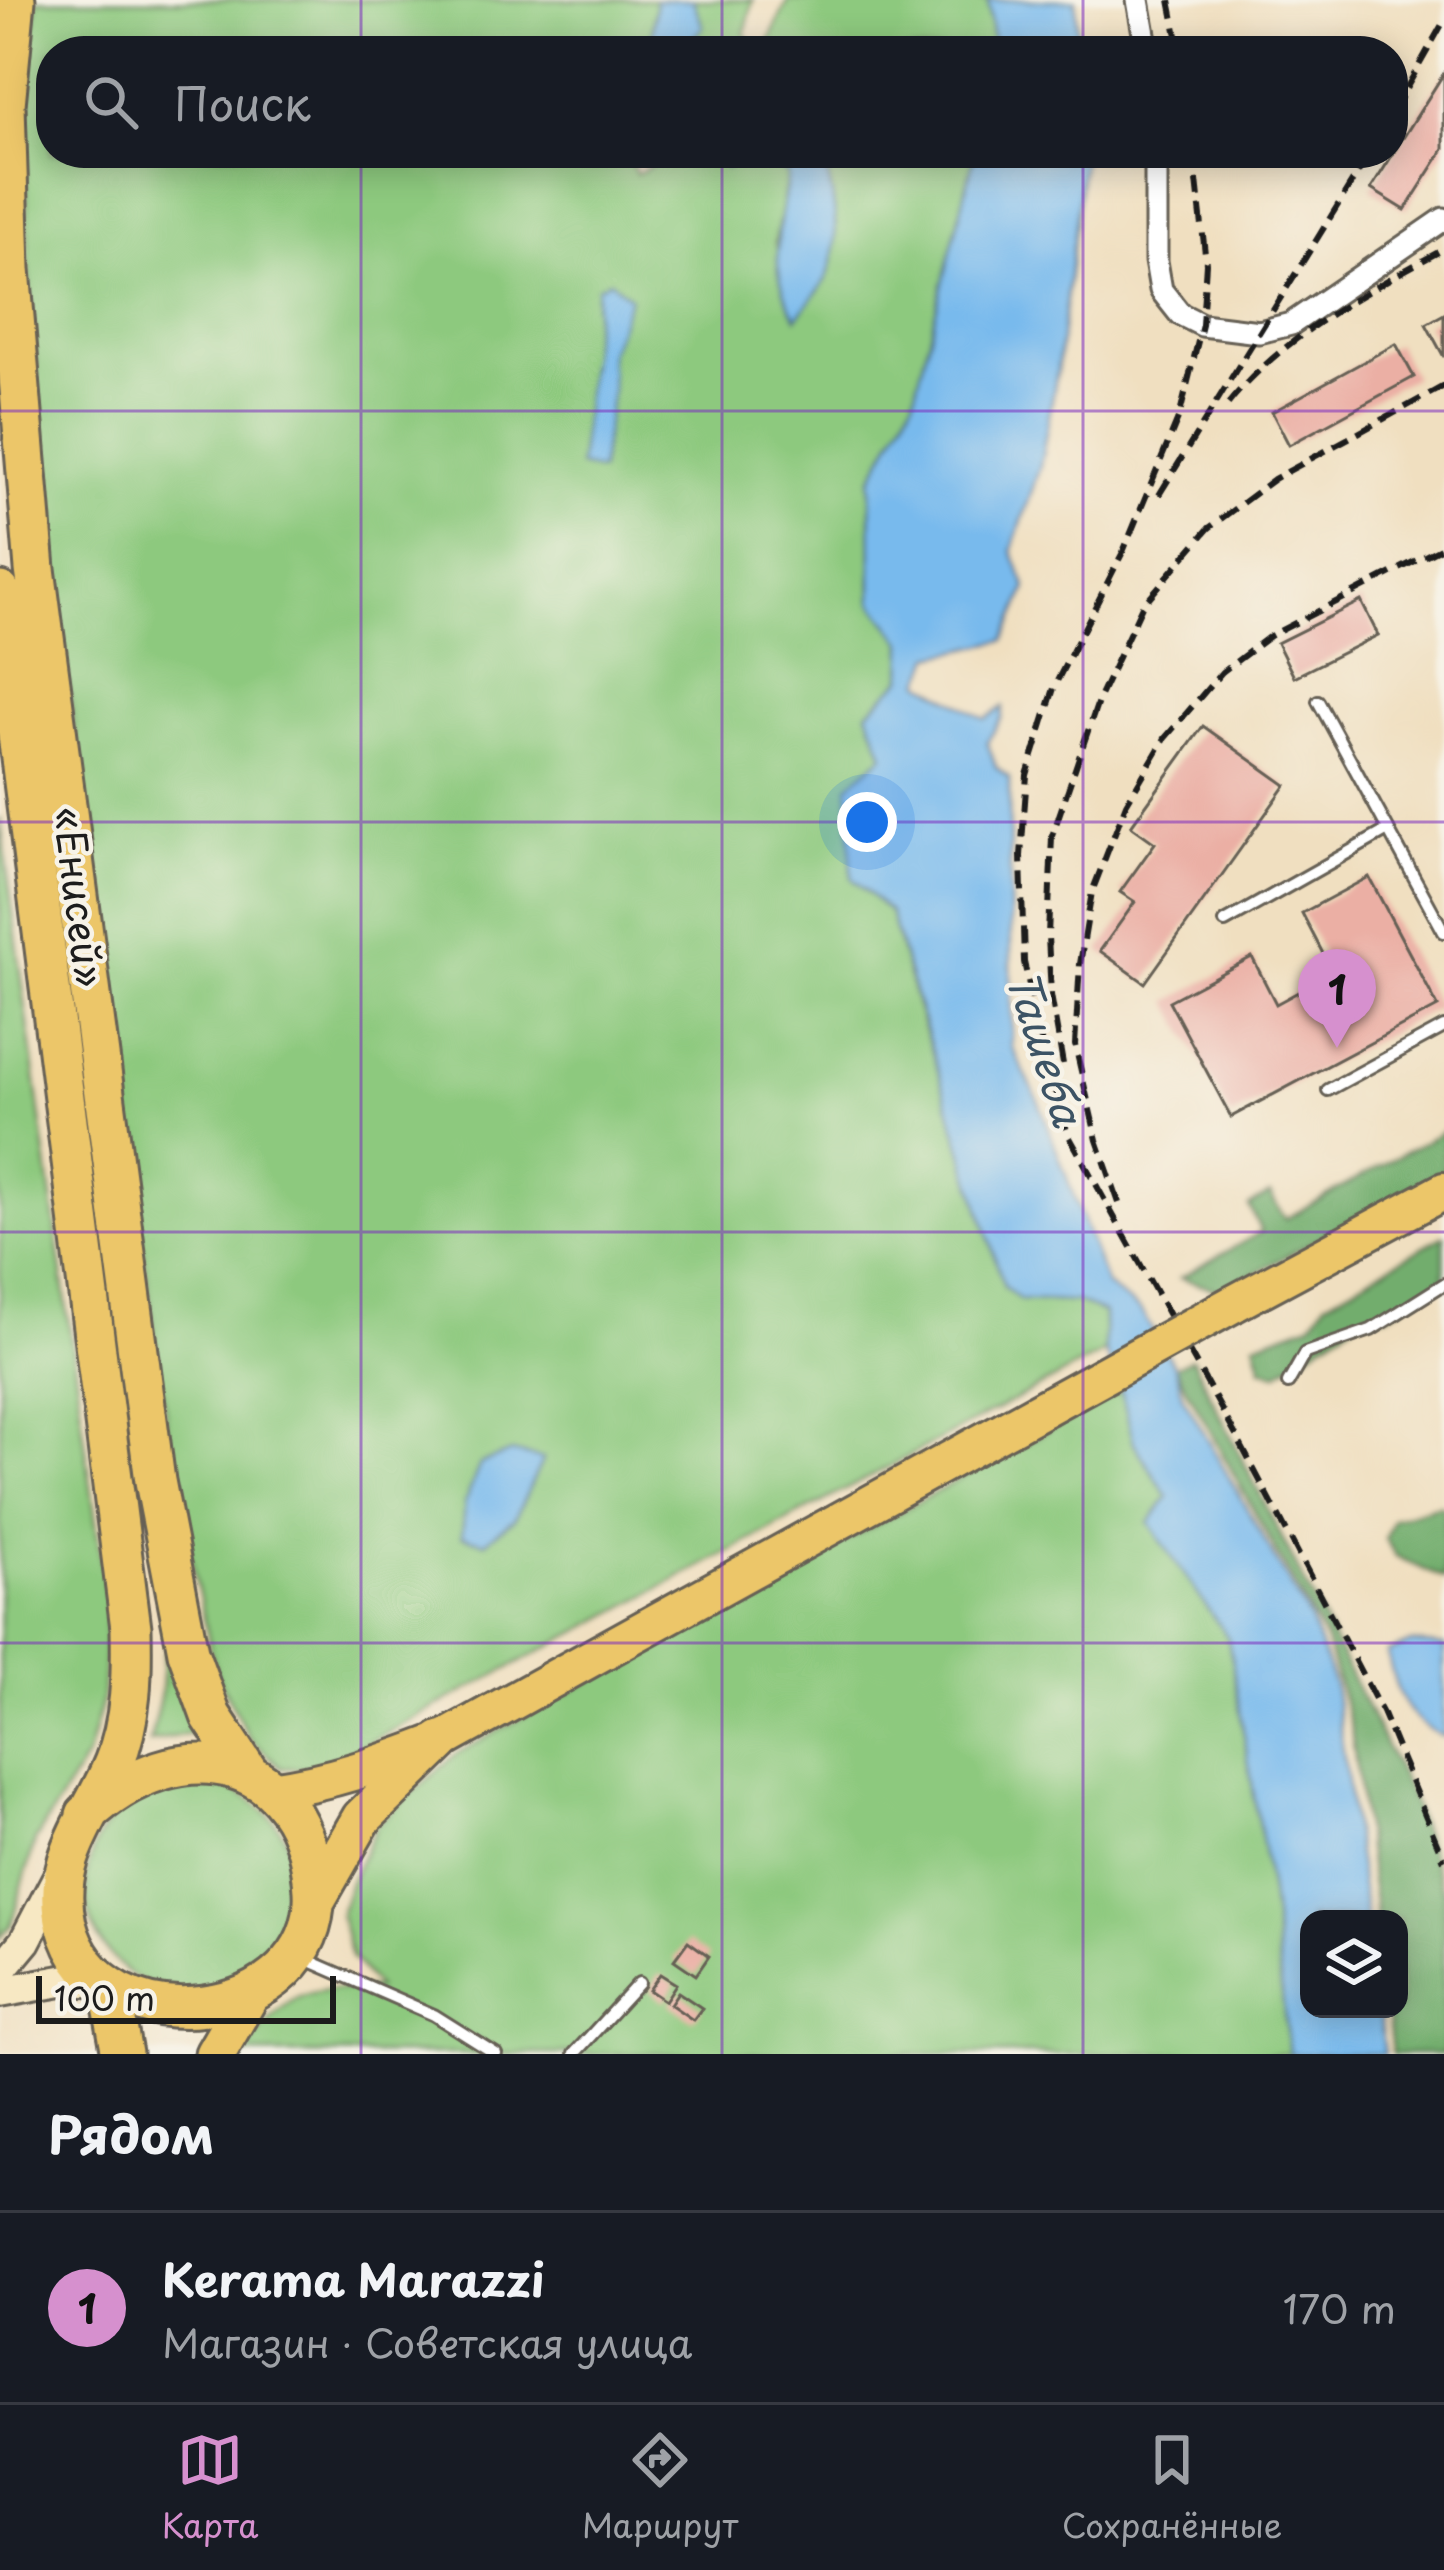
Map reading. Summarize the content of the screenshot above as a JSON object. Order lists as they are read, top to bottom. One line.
{"streets":{"highway":["«Енисей»"]},"water":["Ташеба"],"scale_bar":"100 m","page":{"search":"Поиск","pins":"1","scale":"100 m","heading":"Рядом","list":[{"mark":"1","name":"Kerama Marazzi","note":"Магазин · Советская улица","value":"170 m"}],"nav":["Карта","Маршрут","Сохранённые"]}}
